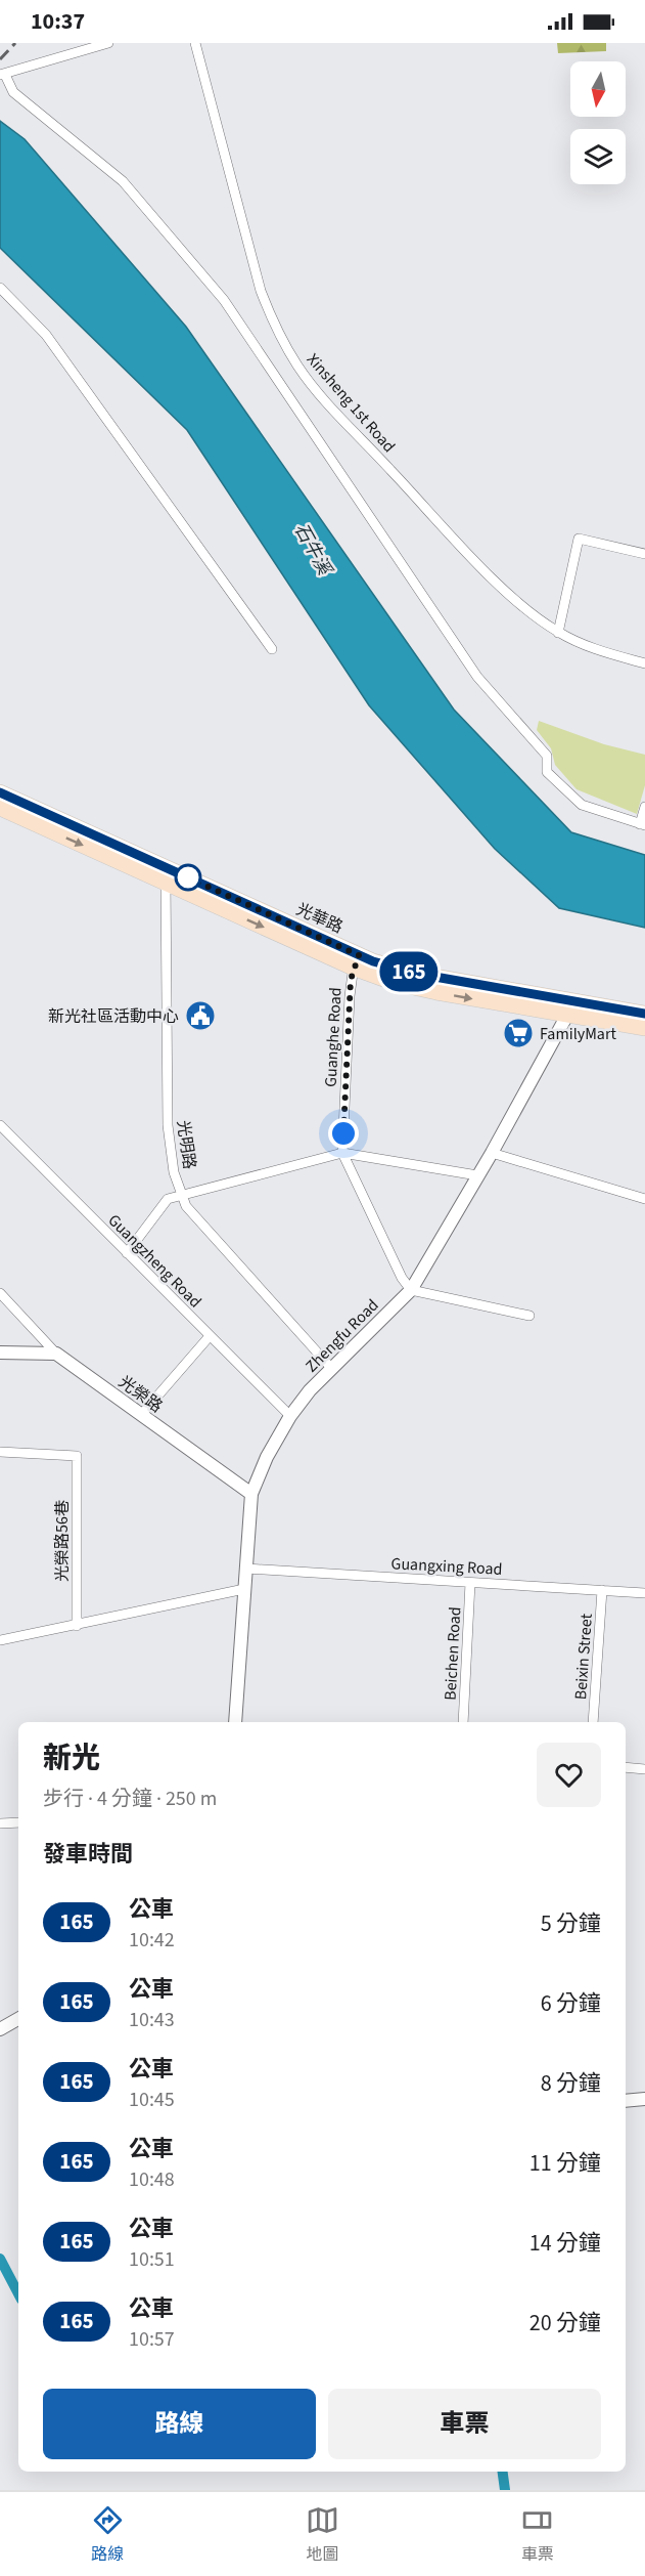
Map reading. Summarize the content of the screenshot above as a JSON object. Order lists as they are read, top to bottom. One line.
{"streets":{"main road":["光華路"],"street":["Xinsheng 1st Road","Guanghe Road","光明路","Guangzheng Road","Zhengfu Road","光榮路","光榮路56巷","Guangxing Road","Beichen Road","Beixin Street"]},"crossings":[["光華路","Guanghe Road"],["光華路","光明路"],["光華路","Zhengfu Road"],["Guanghe Road","Zhengfu Road"],["光明路","Zhengfu Road"],["Guangzheng Road","Zhengfu Road"],["Zhengfu Road","光榮路"],["Zhengfu Road","Guangxing Road"],["Guangxing Road","Beichen Road"],["Guangxing Road","Beixin Street"]],"water":["石牛溪"],"places":{"public building":["新光社區活動中心"],"supermarket":["FamilyMart"]},"lines":["bus line 165"],"north":"bottom","page":{"status":"10:37","on_map":"165","heading":[["新光","步行 · 4 分鐘 · 250 m"],"發車時間"],"list":[{"mark":"165","name":"公車","note":"10:42","value":"5 分鐘"},{"mark":"165","name":"公車","note":"10:43","value":"6 分鐘"},{"mark":"165","name":"公車","note":"10:45","value":"8 分鐘"},{"mark":"165","name":"公車","note":"10:48","value":"11 分鐘"},{"mark":"165","name":"公車","note":"10:51","value":"14 分鐘"},{"mark":"165","name":"公車","note":"10:57","value":"20 分鐘"}],"buttons":["路線","車票"],"tabs":["路線","地圖","車票"]}}
